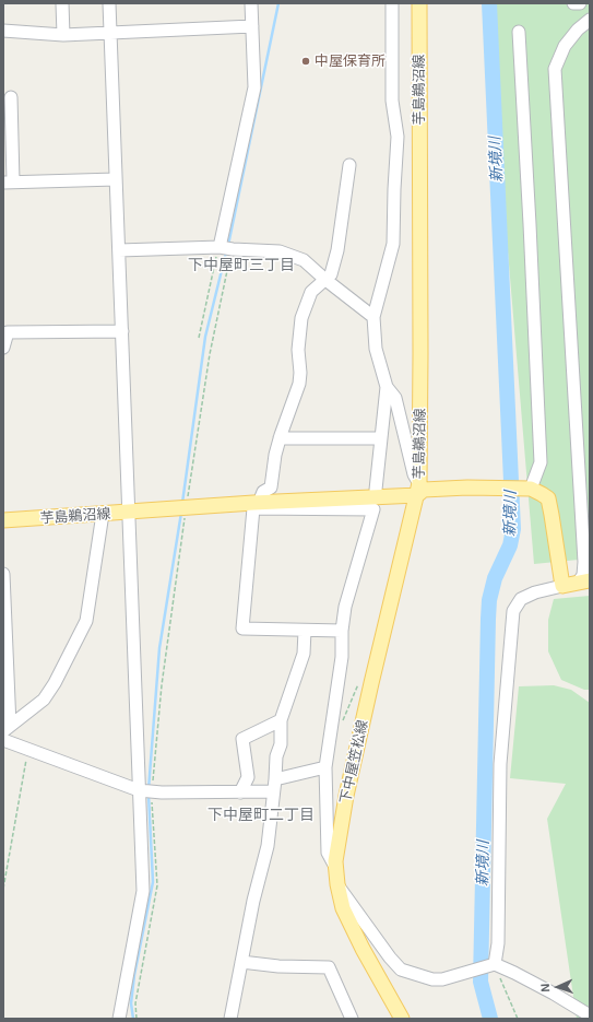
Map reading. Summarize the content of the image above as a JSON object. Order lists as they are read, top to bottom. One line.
{"streets":{"main road":["芋島鵜沼線","下中屋笠松線"]},"crossings":[["芋島鵜沼線","下中屋笠松線"]],"districts":["下中屋町三丁目","下中屋町二丁目"],"water":["新境川"],"places":["中屋保育所"],"north":"left"}
